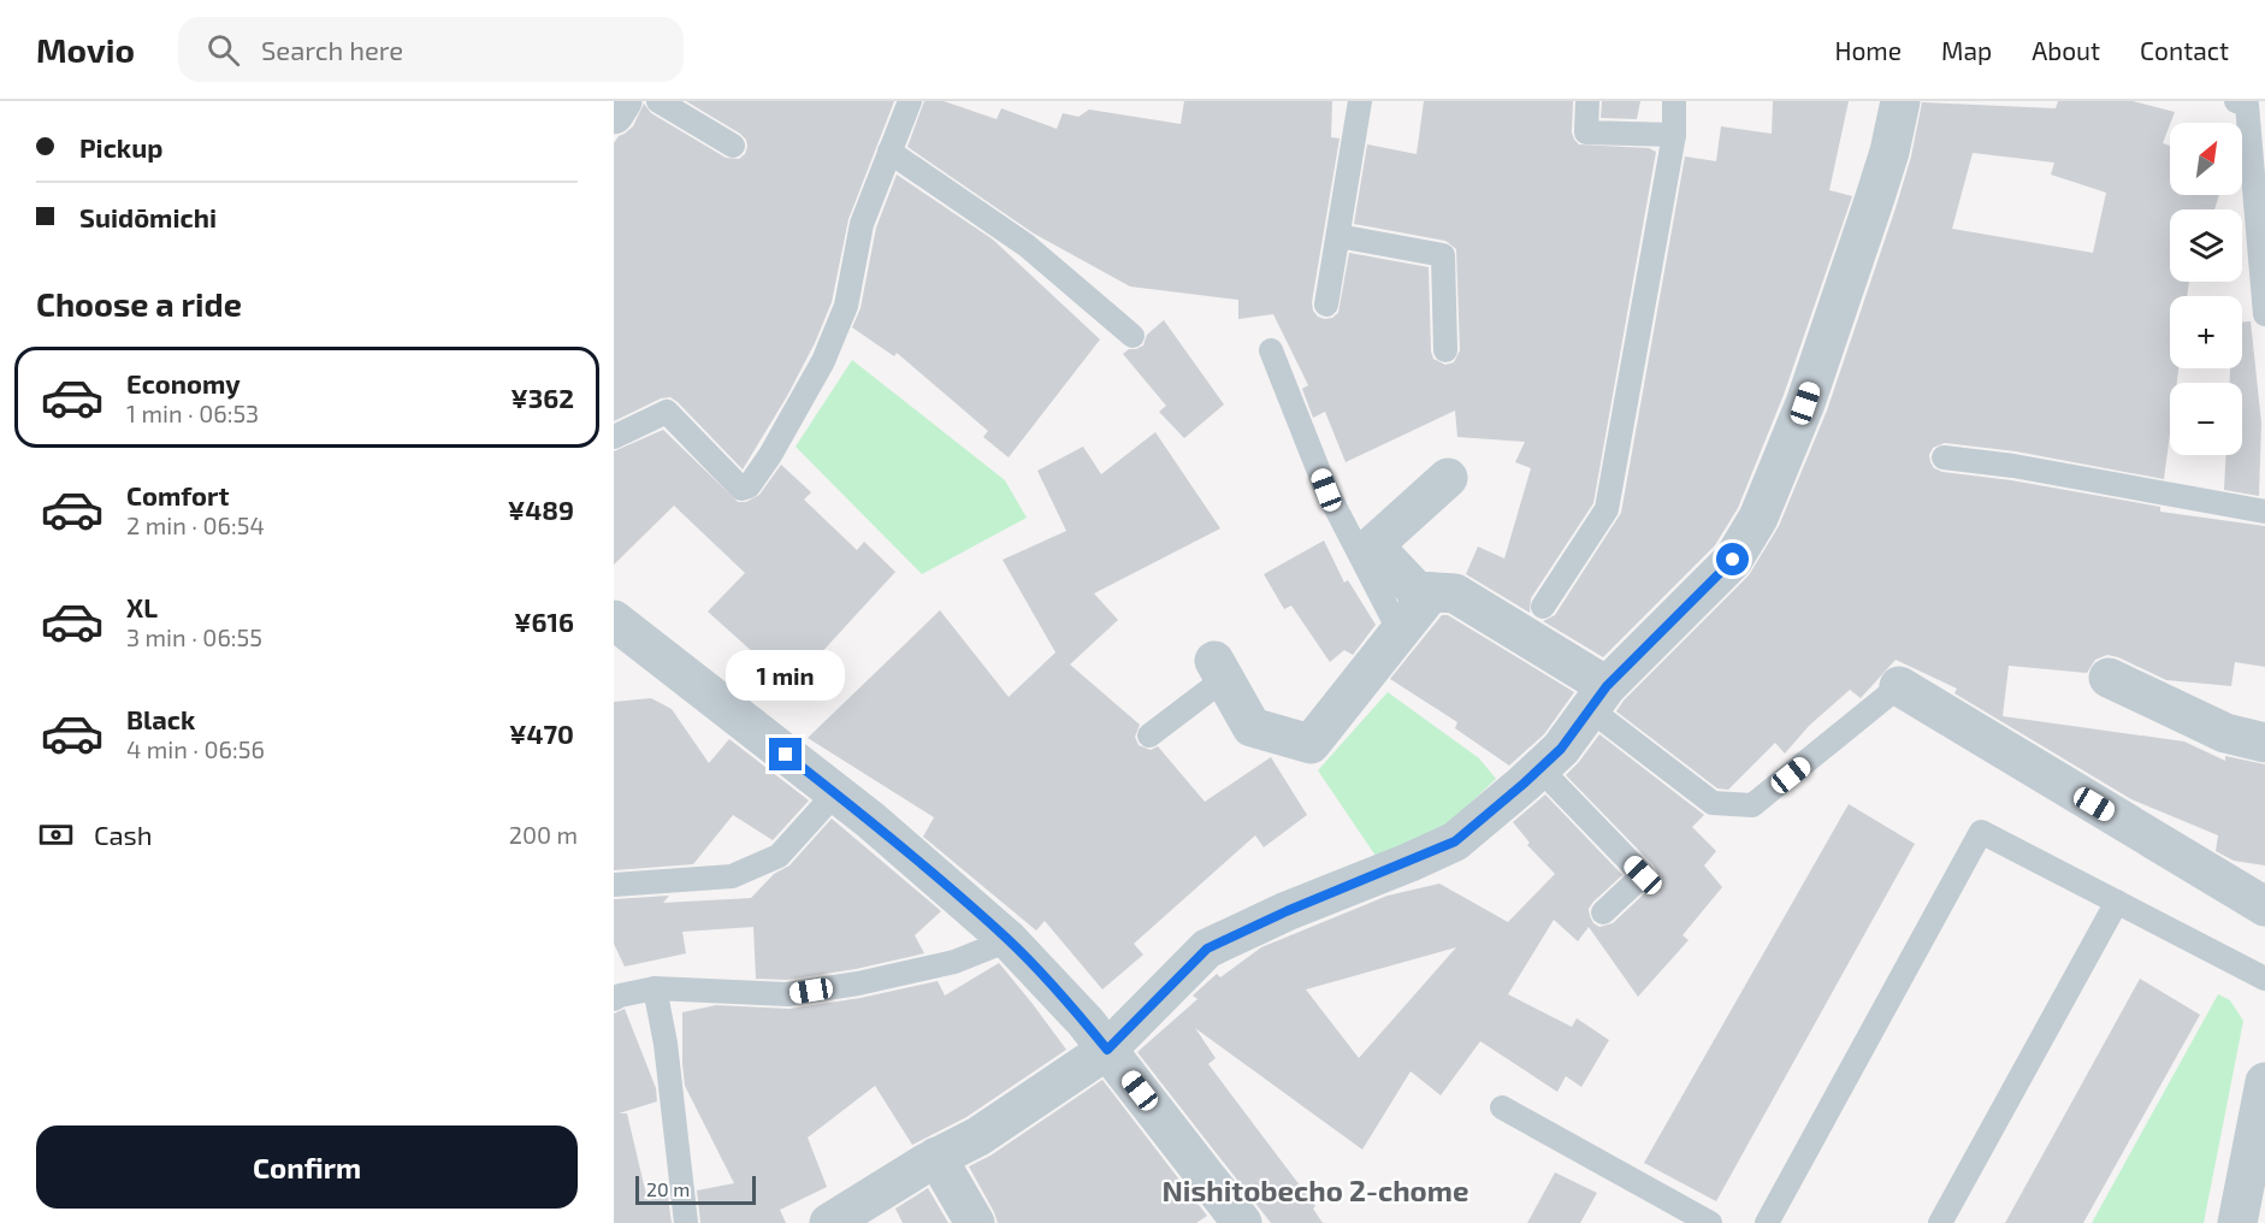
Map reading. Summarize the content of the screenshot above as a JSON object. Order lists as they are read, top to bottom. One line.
{"districts":["Nishitobecho 2-chome"],"scale_bar":"20 m","north":"top right","page":{"header":"Movio","search":"Search here","nav":["Home","Map","About","Contact"],"banner":["Pickup","Suidōmichi"],"map_buttons":["+","−"],"heading":"Choose a ride","list":[{"name":"Economy","note":"1 min · 06:53","value":"¥362"},{"name":"Comfort","note":"2 min · 06:54","value":"¥489"},{"name":"XL","note":"3 min · 06:55","value":"¥616"},{"name":"Black","note":"4 min · 06:56","value":"¥470"}],"bubble":"1 min","pay":["Cash","200 m"],"buttons":"Confirm","scale":"20 m"}}
